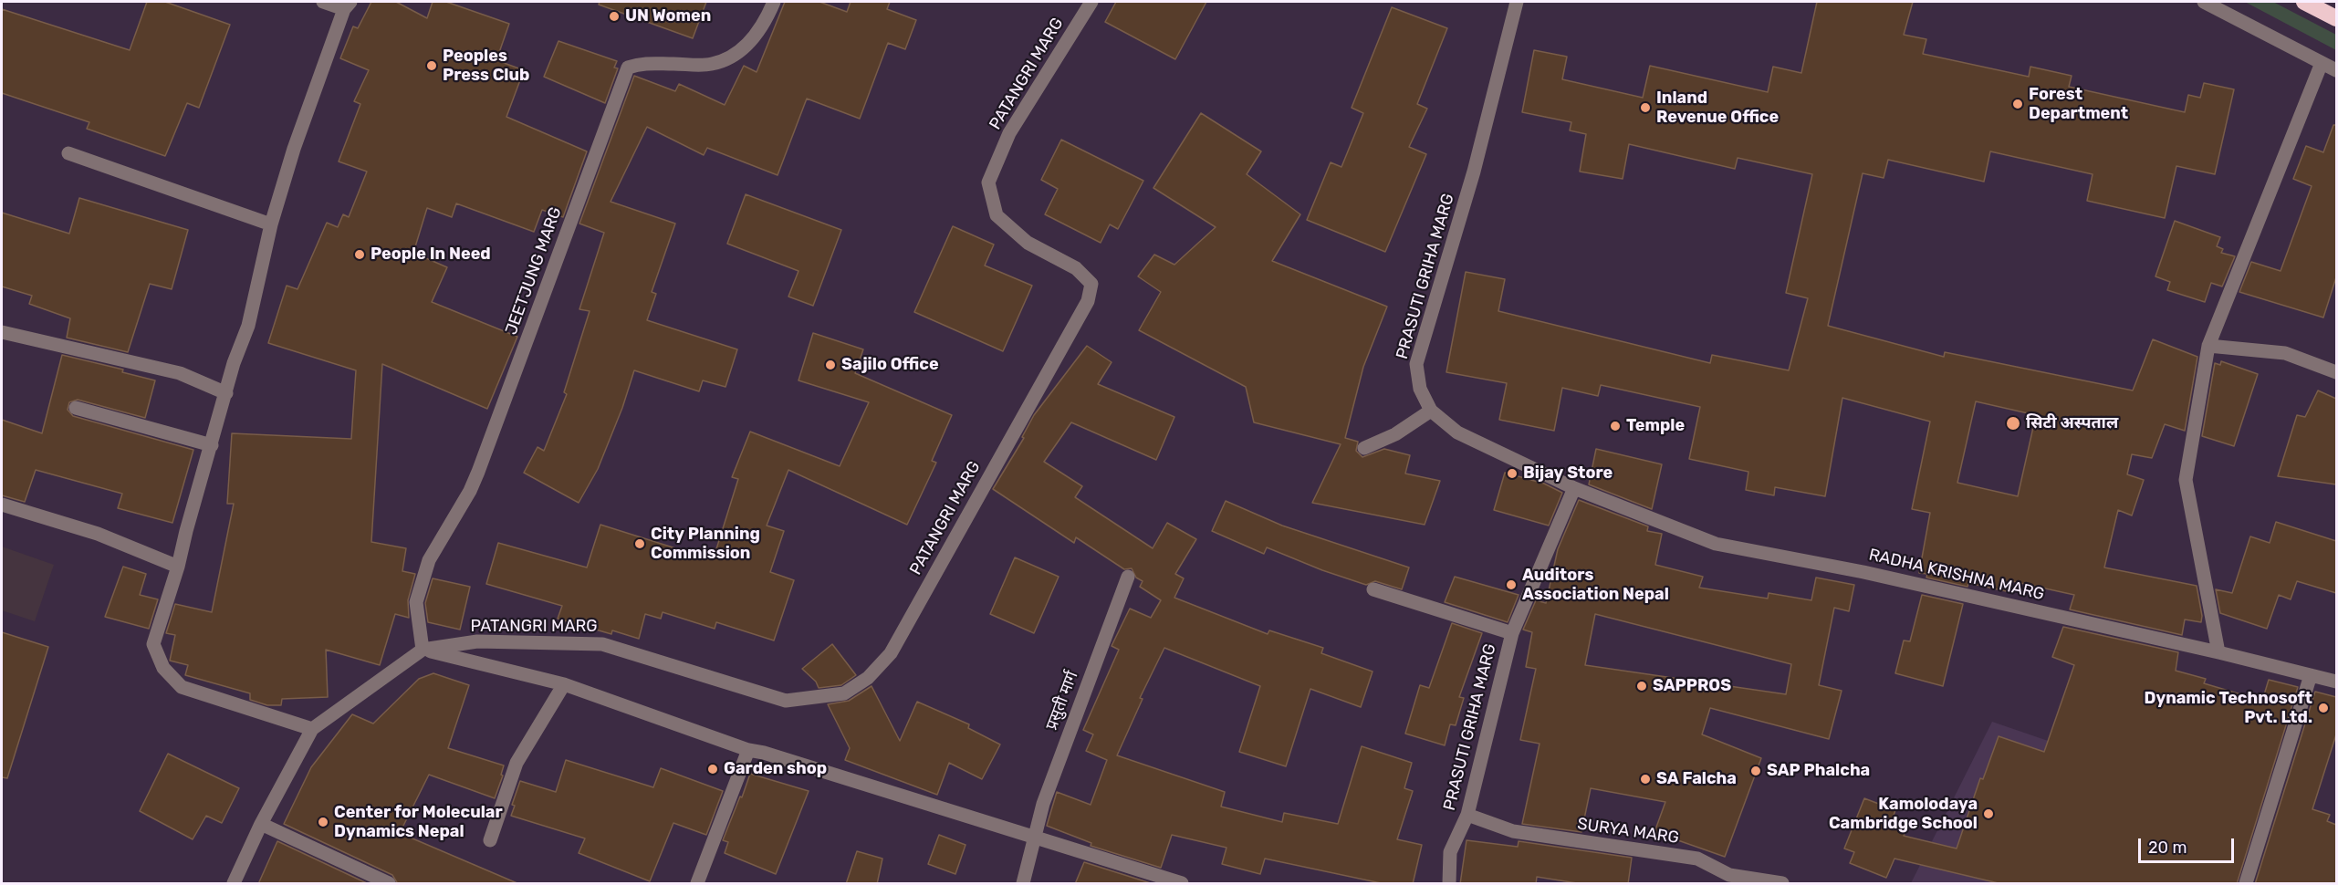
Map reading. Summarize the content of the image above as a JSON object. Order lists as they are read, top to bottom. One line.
{"streets":{"street":["PATANGRI MARG","JEETJUNG MARG","PRASUTI GRIHA MARG","RADHA KRISHNA MARG","प्रसुती मार्ग","SURYA MARG"]},"crossings":[["PATANGRI MARG","JEETJUNG MARG"],["PRASUTI GRIHA MARG","RADHA KRISHNA MARG"],["PRASUTI GRIHA MARG","SURYA MARG"]],"places":["UN Women","Peoples Press Club","Forest Department","Inland Revenue Office","People In Need","Sajilo Office","सिटी अस्पताल","Temple","Bijay Store","City Planning Commission","Auditors Association Nepal","SAPPROS","Dynamic Technosoft Pvt. Ltd.","Garden shop","SAP Phalcha","SA Falcha","Kamolodaya Cambridge School","Center for Molecular Dynamics Nepal"],"scale_bar":"20 m"}
